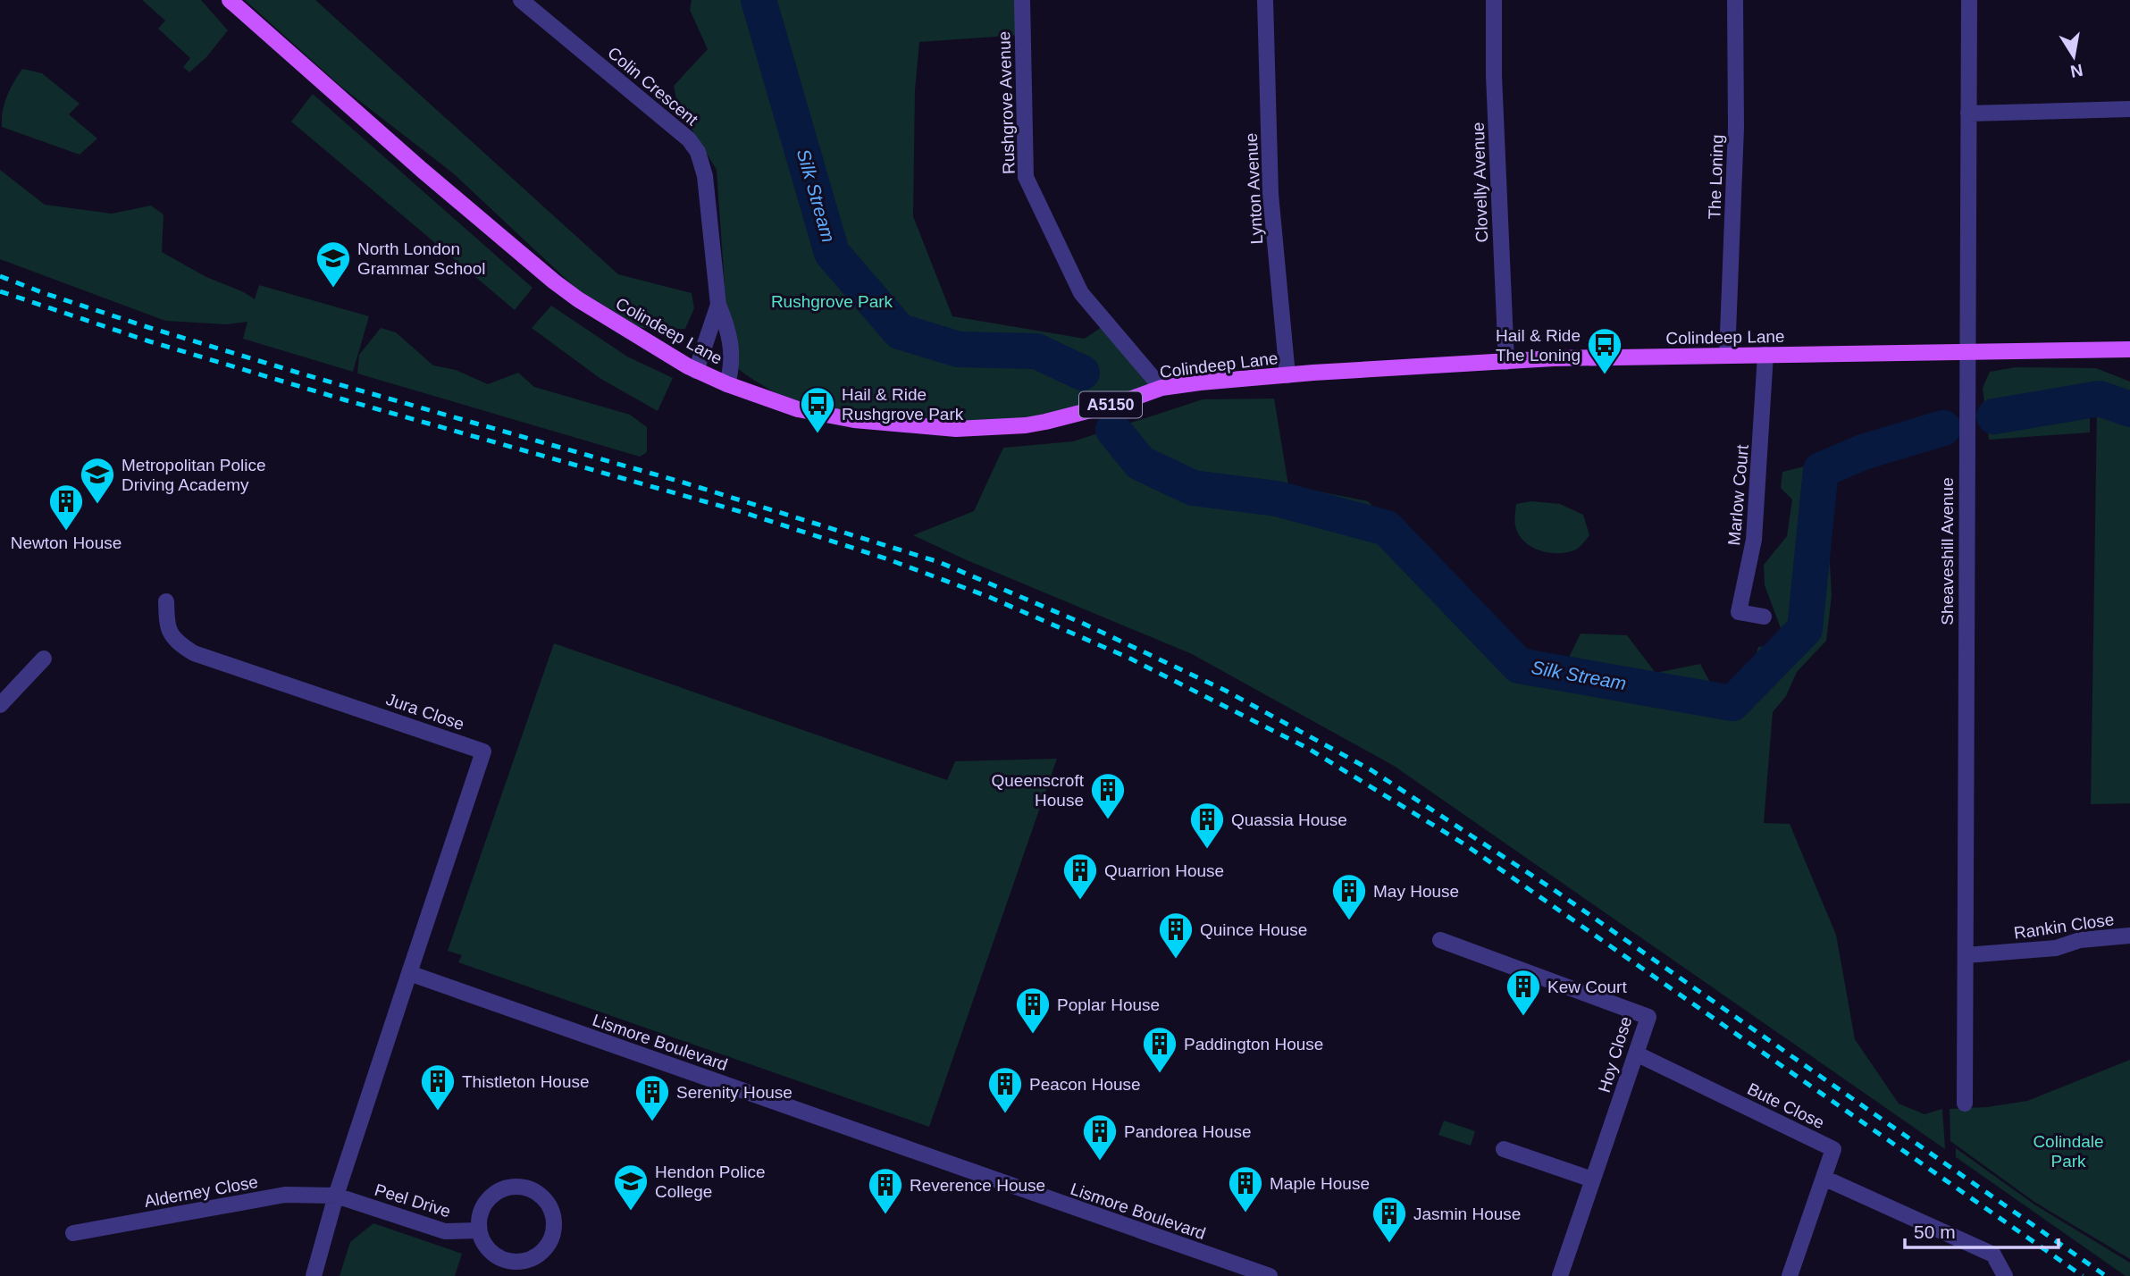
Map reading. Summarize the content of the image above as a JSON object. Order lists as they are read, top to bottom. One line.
{"streets":{"main road":["Colindeep Lane","A5150"],"street":["Colin Crescent","Rushgrove Avenue","The Loning","Clovelly Avenue","Lynton Avenue","Marlow Court","Sheaveshill Avenue","Jura Close","Rankin Close","Lismore Boulevard","Hoy Close","Bute Close","Alderney Close","Peel Drive"]},"crossings":[["Colin Crescent","Colindeep Lane"],["Rushgrove Avenue","Colindeep Lane"],["The Loning","Colindeep Lane"],["Clovelly Avenue","Colindeep Lane"],["Lynton Avenue","Colindeep Lane"],["Colindeep Lane","Marlow Court"],["Colindeep Lane","Sheaveshill Avenue"],["Sheaveshill Avenue","Rankin Close"],["Jura Close","Lismore Boulevard"],["Hoy Close","Bute Close"],["Alderney Close","Peel Drive"]],"water":["Silk Stream"],"parks":["Rushgrove Park","Colindale Park"],"places":{"school or university":["North London Grammar School","Metropolitan Police Driving Academy","Hendon Police College"],"bus stop":["Hail & Ride The Loning","Hail & Ride Rushgrove Park"],"building":["Newton House","Queenscroft House","Quassia House","Quarrion House","May House","Quince House","Kew Court","Poplar House","Paddington House","Thistleton House","Peacon House","Serenity House","Pandorea House","Maple House","Reverence House","Jasmin House"]},"scale_bar":"50 m","north":"bottom"}
